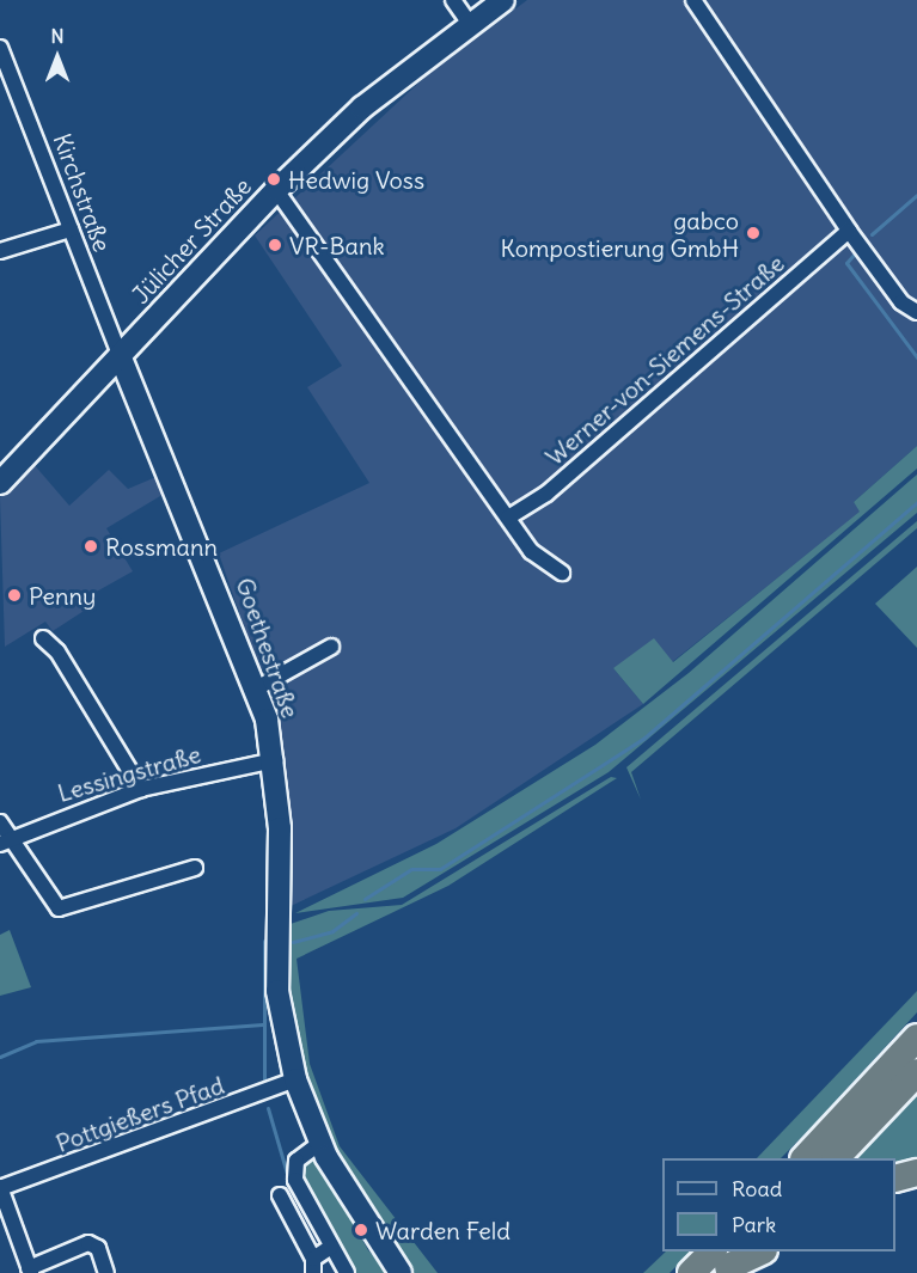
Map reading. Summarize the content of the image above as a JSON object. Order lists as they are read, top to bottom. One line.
{"streets":{"street":["Kirchstraße","Jülicher Straße","Werner-von-Siemens-Straße","Goethestraße","Lessingstraße","Pottgießers Pfad"]},"crossings":[["Kirchstraße","Jülicher Straße"],["Kirchstraße","Goethestraße"],["Jülicher Straße","Goethestraße"],["Goethestraße","Lessingstraße"],["Goethestraße","Pottgießers Pfad"]],"places":["Hedwig Voss","gabco Kompostierung GmbH","VR-Bank","Rossmann","Penny","Warden Feld"],"legend":["Road","Park"],"north":"top"}
